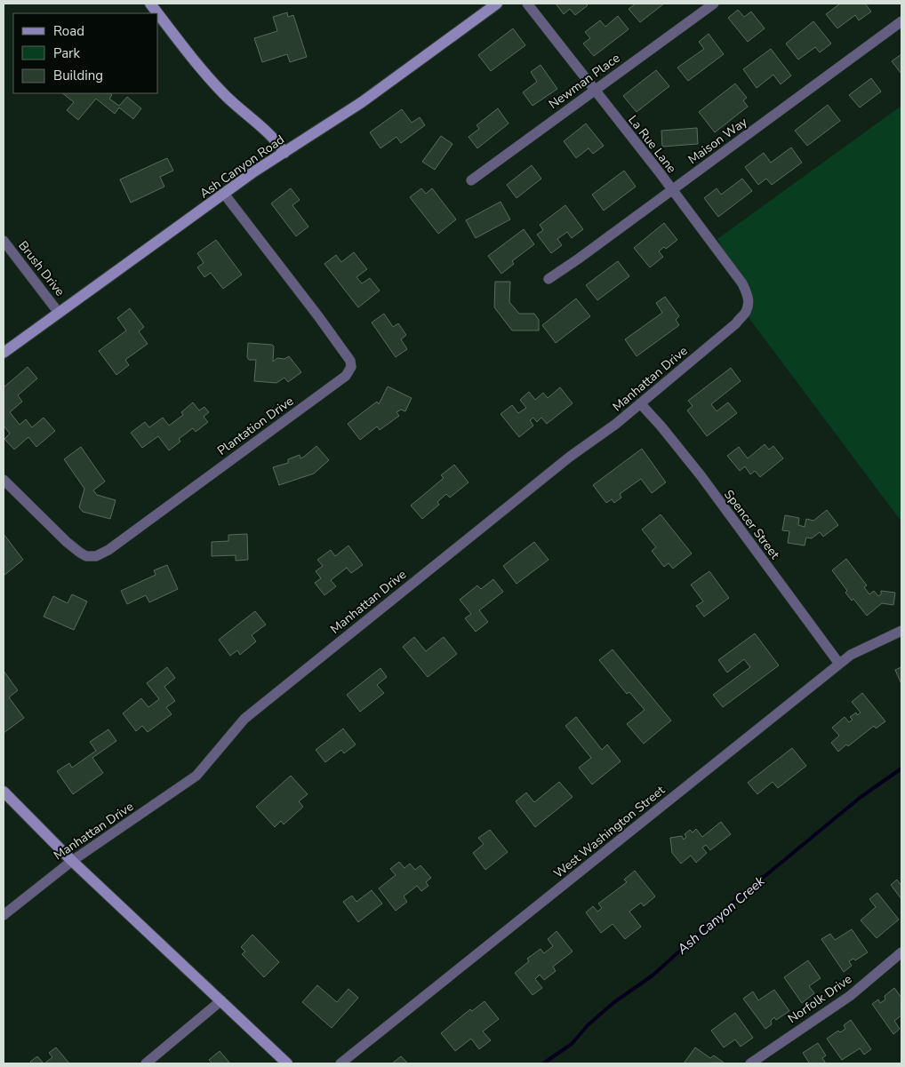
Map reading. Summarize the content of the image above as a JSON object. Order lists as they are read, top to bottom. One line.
{"streets":{"street":["Newman Place","Maison Way","La Rue Lane","Ash Canyon Road","Brush Drive","Manhattan Drive","Plantation Drive","Spencer Street","West Washington Street","Norfolk Drive"]},"crossings":[["Newman Place","La Rue Lane"],["Maison Way","La Rue Lane"],["La Rue Lane","Manhattan Drive"],["Ash Canyon Road","Brush Drive"],["Ash Canyon Road","Plantation Drive"],["Manhattan Drive","Spencer Street"],["Spencer Street","West Washington Street"]],"water":["Ash Canyon Creek"],"legend":["Road","Park","Building"]}
